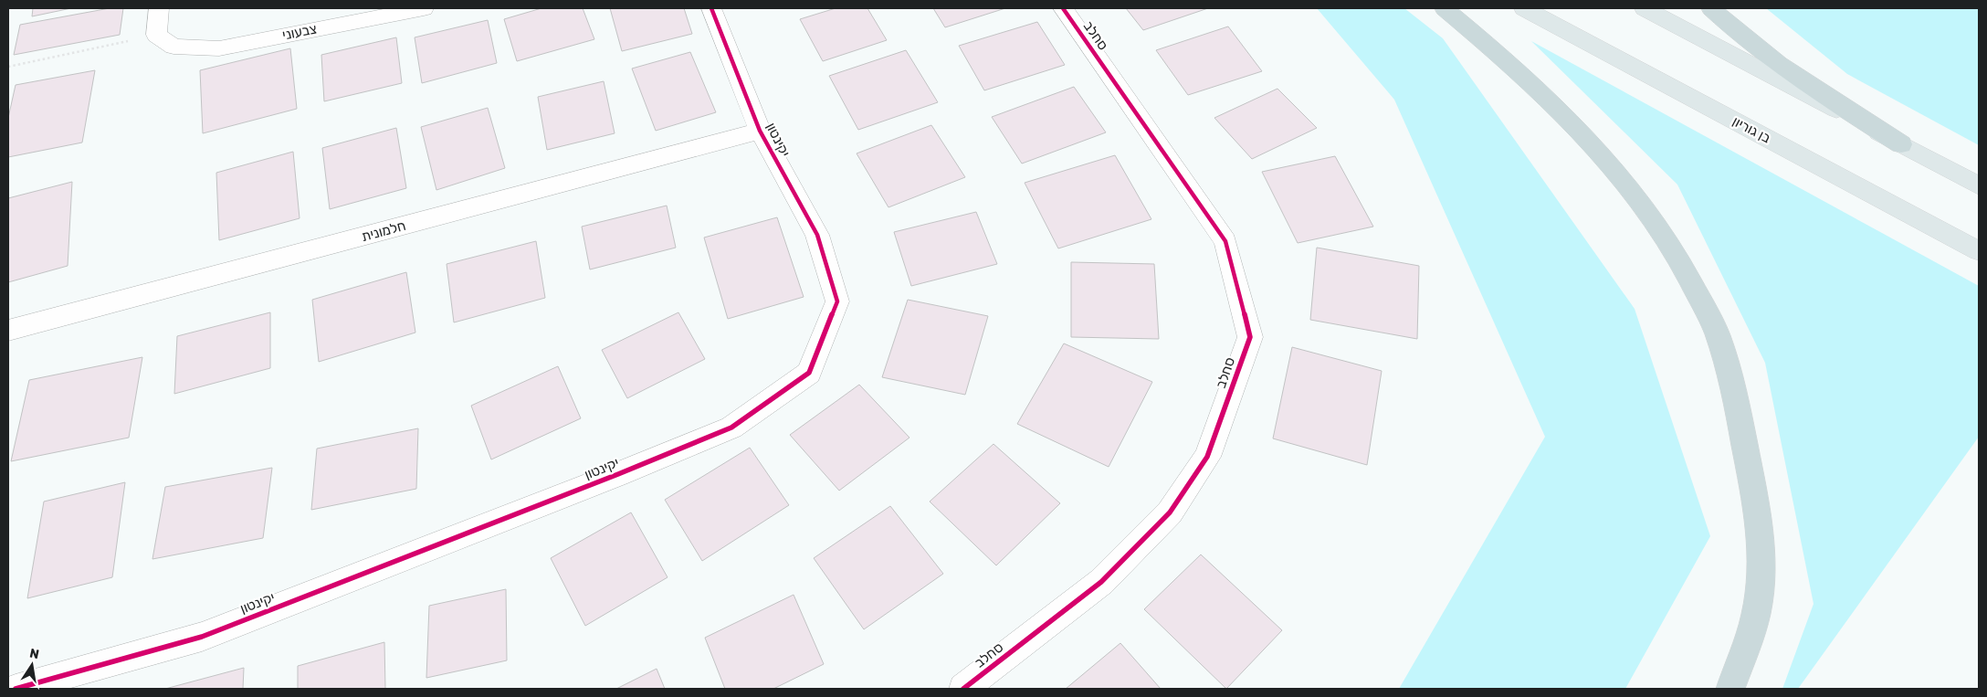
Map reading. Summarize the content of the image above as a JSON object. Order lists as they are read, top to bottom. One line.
{"streets":{"main road":["בן גוריון"],"street":["צבעוני","סחלב","יקינטון","חלמונית"]},"crossings":[["יקינטון","חלמונית"]],"north":"top"}
